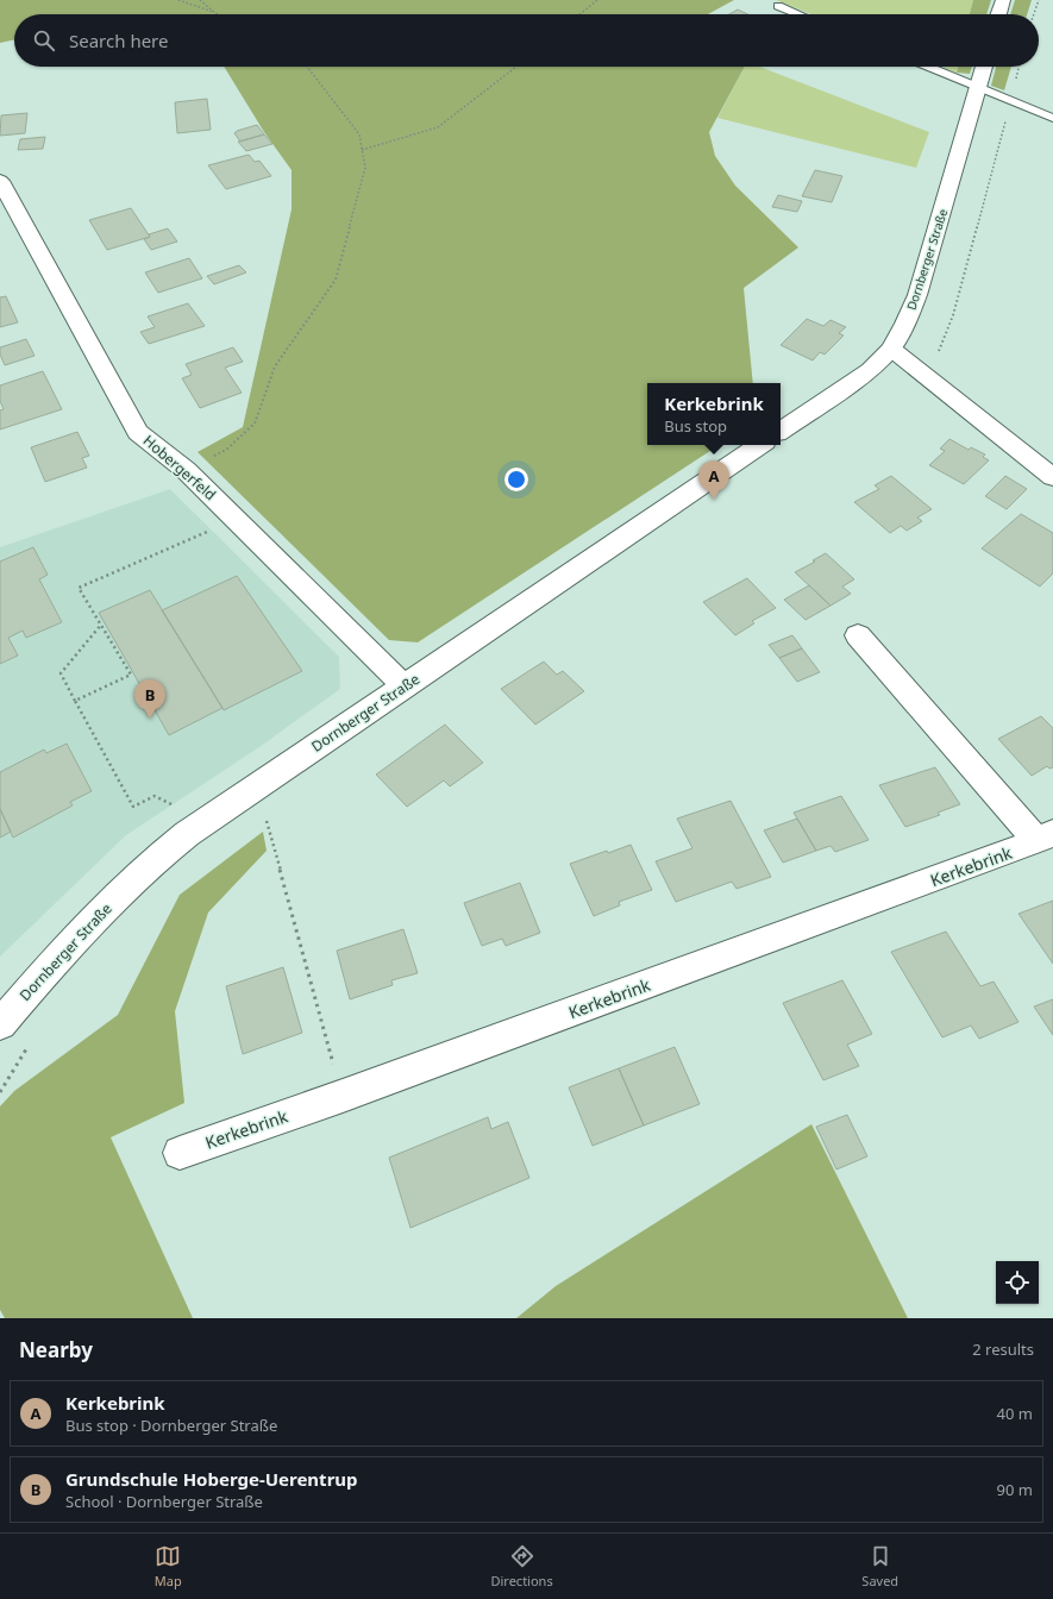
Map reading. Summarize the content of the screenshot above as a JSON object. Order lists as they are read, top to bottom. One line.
{"streets":{"street":["Dornberger Straße","Hobergerfeld","Kerkebrink"]},"crossings":[["Dornberger Straße","Hobergerfeld"]],"page":{"search":"Search here","popup":["Kerkebrink","Bus stop"],"pins":["A","B"],"heading":["Nearby","2 results"],"list":[{"mark":"A","name":"Kerkebrink","note":"Bus stop · Dornberger Straße","value":"40 m"},{"mark":"B","name":"Grundschule Hoberge-Uerentrup","note":"School · Dornberger Straße","value":"90 m"}],"nav":["Map","Directions","Saved"]}}
